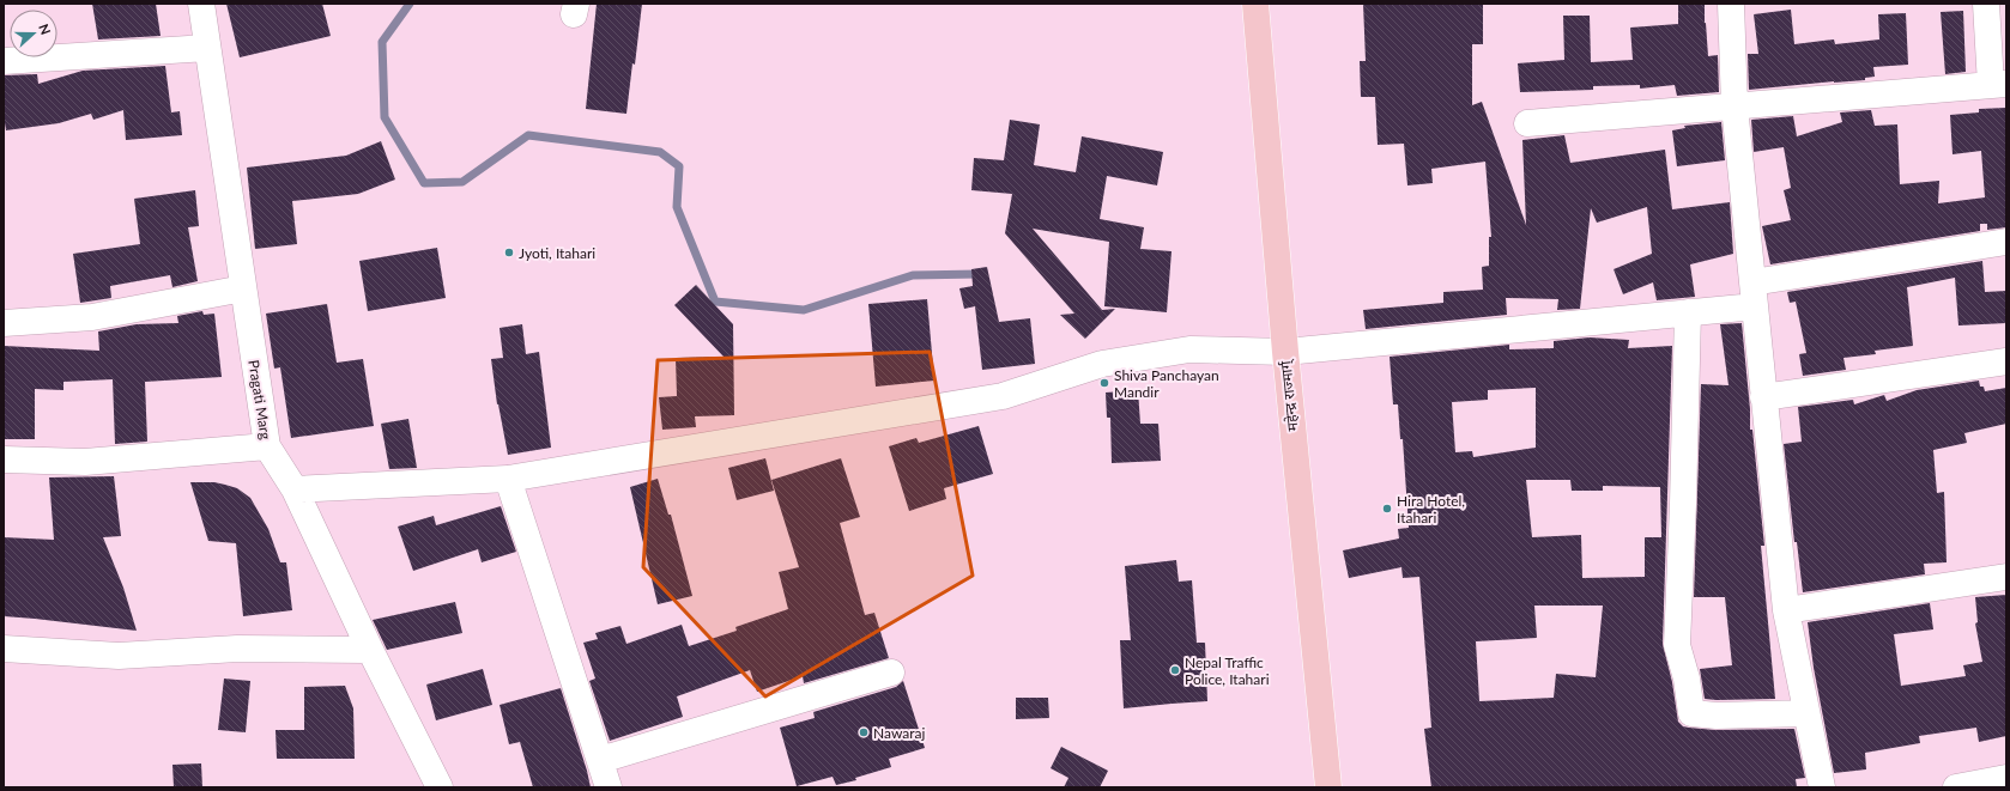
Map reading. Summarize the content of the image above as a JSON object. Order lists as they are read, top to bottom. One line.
{"streets":{"highway":["महेन्द्र राज्मार्ग्"],"street":["Pragati Marg"]},"places":["Jyoti, Itahari","Shiva Panchayan Mandir","Hira Hotel, Itahari","Nepal Traffic Police, Itahari","Nawaraj"],"north":"right"}
